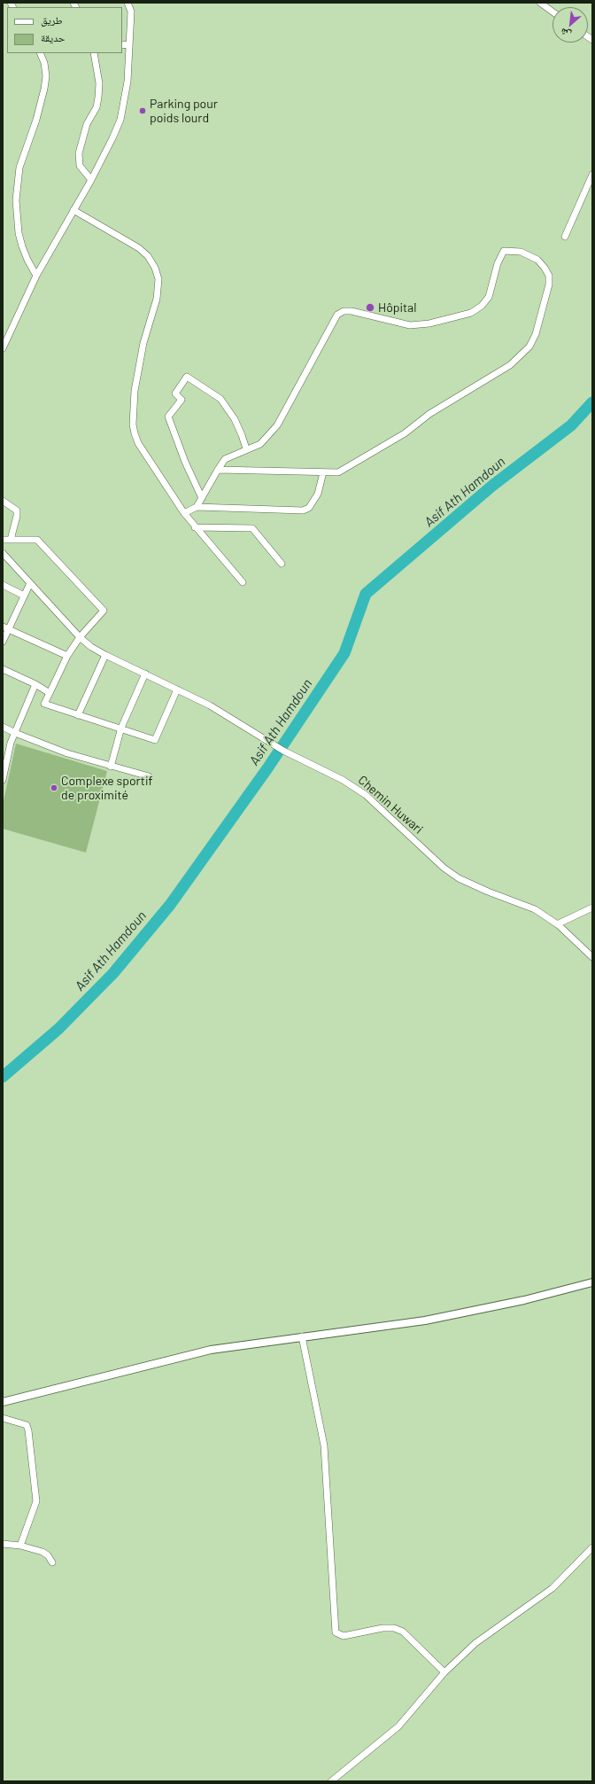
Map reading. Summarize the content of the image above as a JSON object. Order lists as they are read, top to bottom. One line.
{"streets":{"street":["Chemin Huwari"]},"water":["Asif Ath Hamdoun"],"places":["Parking pour poids lourd","Hôpital","Complexe sportif de proximité"],"legend":["طريق","حديقة"],"north":"bottom left"}
